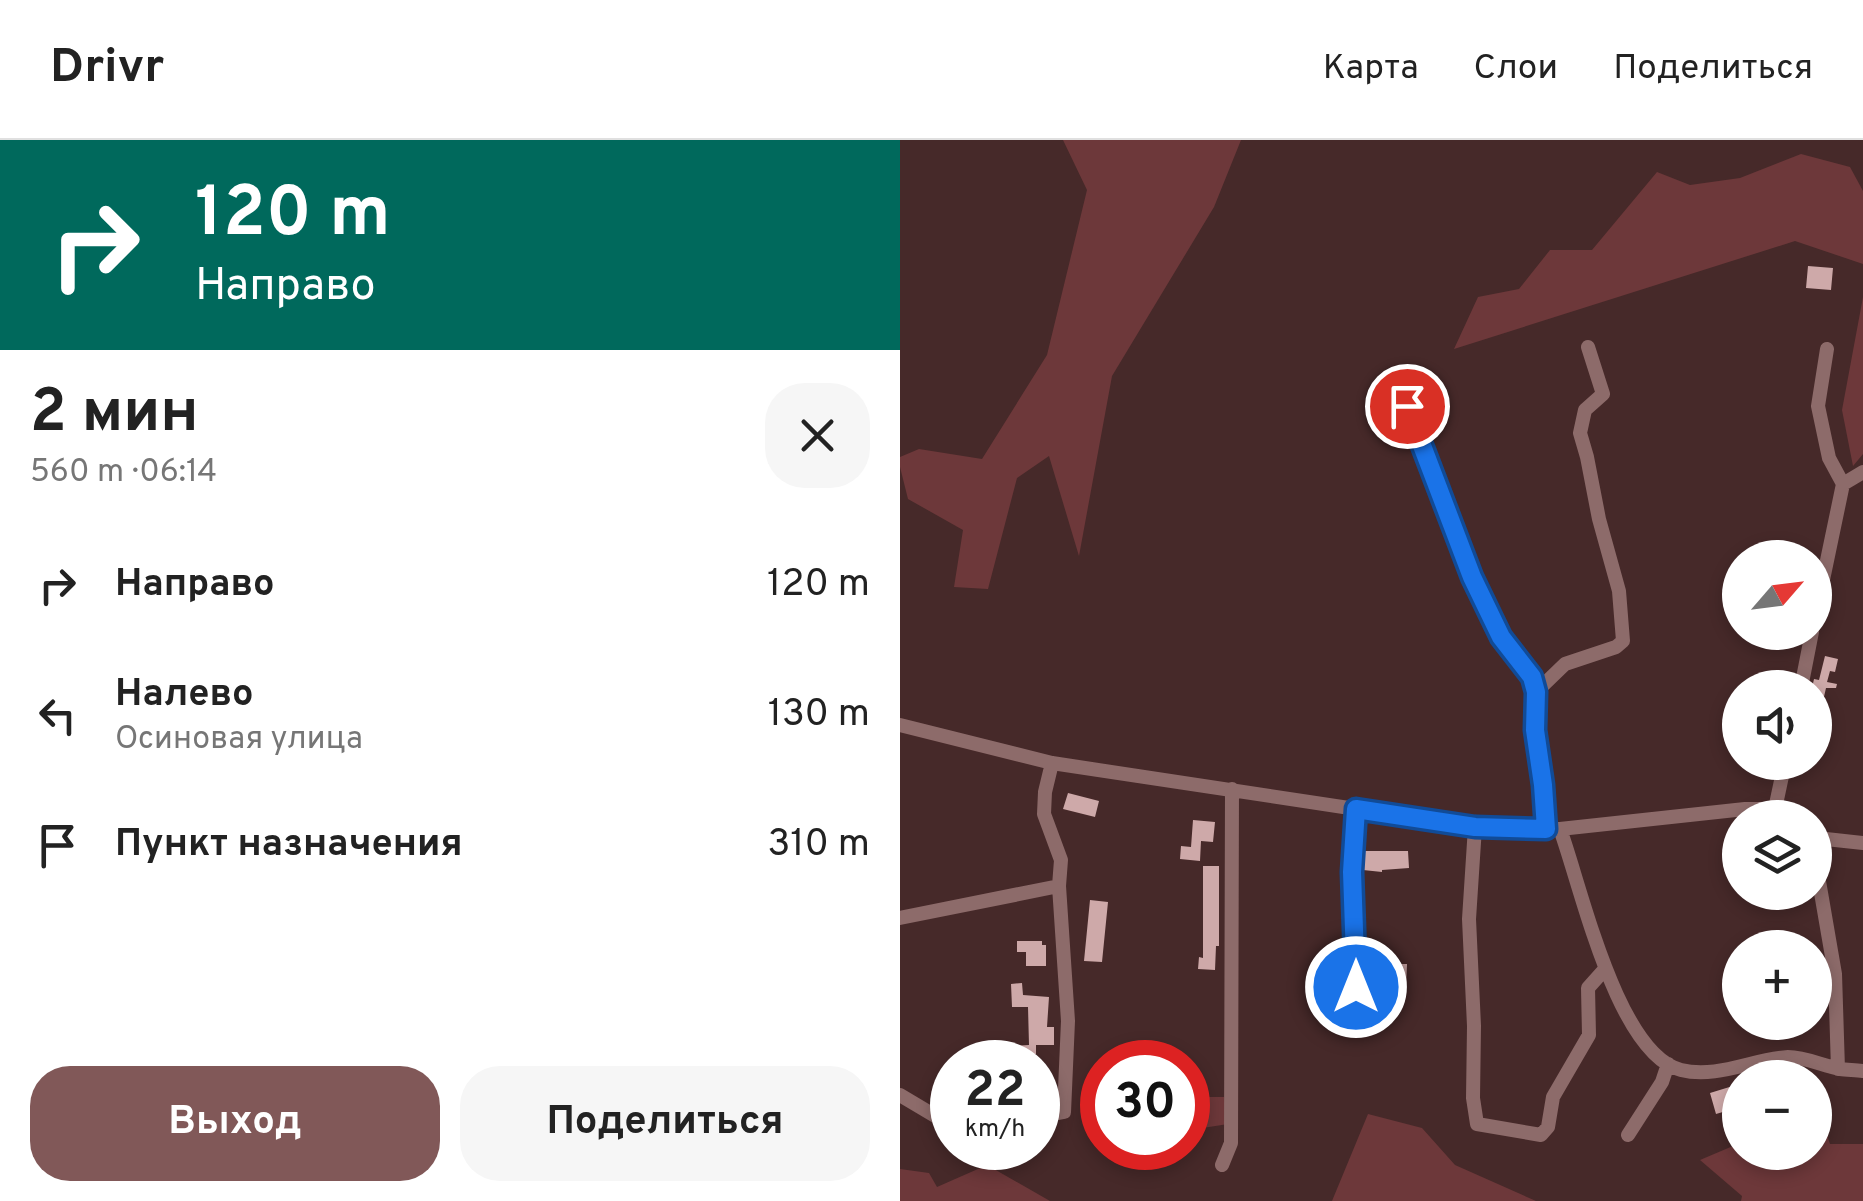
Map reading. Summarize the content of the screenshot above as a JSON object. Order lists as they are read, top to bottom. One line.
{"north":"top right","page":{"header":"Drivr","nav":["Карта","Слои","Поделиться"],"turn":["120 m","Направо"],"heading":["2 мин","560 m · 06:14"],"list":[{"name":"Направо","value":"120 m"},{"name":"Налево","note":"Осиновая улица","value":"130 m"},{"name":"Пункт назначения","value":"310 m"}],"map_buttons":["+","−"],"speed":"22 km/h","limit":"30","buttons":["Выход","Поделиться"]}}
